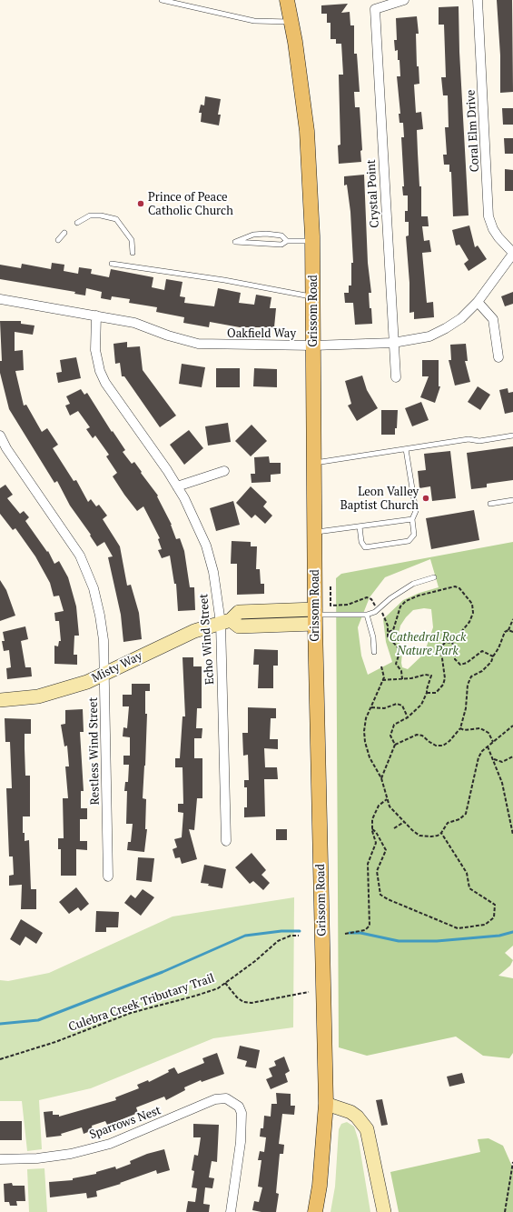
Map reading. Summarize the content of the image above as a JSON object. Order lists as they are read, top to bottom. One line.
{"streets":{"main road":["Grissom Road"],"street":["Coral Elm Drive","Crystal Point","Oakfield Way","Echo Wind Street","Misty Way","Restless Wind Street","Sparrows Nest"],"path":["Culebra Creek Tributary Trail"]},"crossings":[["Coral Elm Drive","Oakfield Way"],["Crystal Point","Oakfield Way"],["Grissom Road","Oakfield Way"],["Oakfield Way","Echo Wind Street"],["Echo Wind Street","Misty Way"],["Misty Way","Restless Wind Street"]],"parks":["Cathedral Rock Nature Park"],"places":["Prince of Peace Catholic Church","Leon Valley Baptist Church"]}
